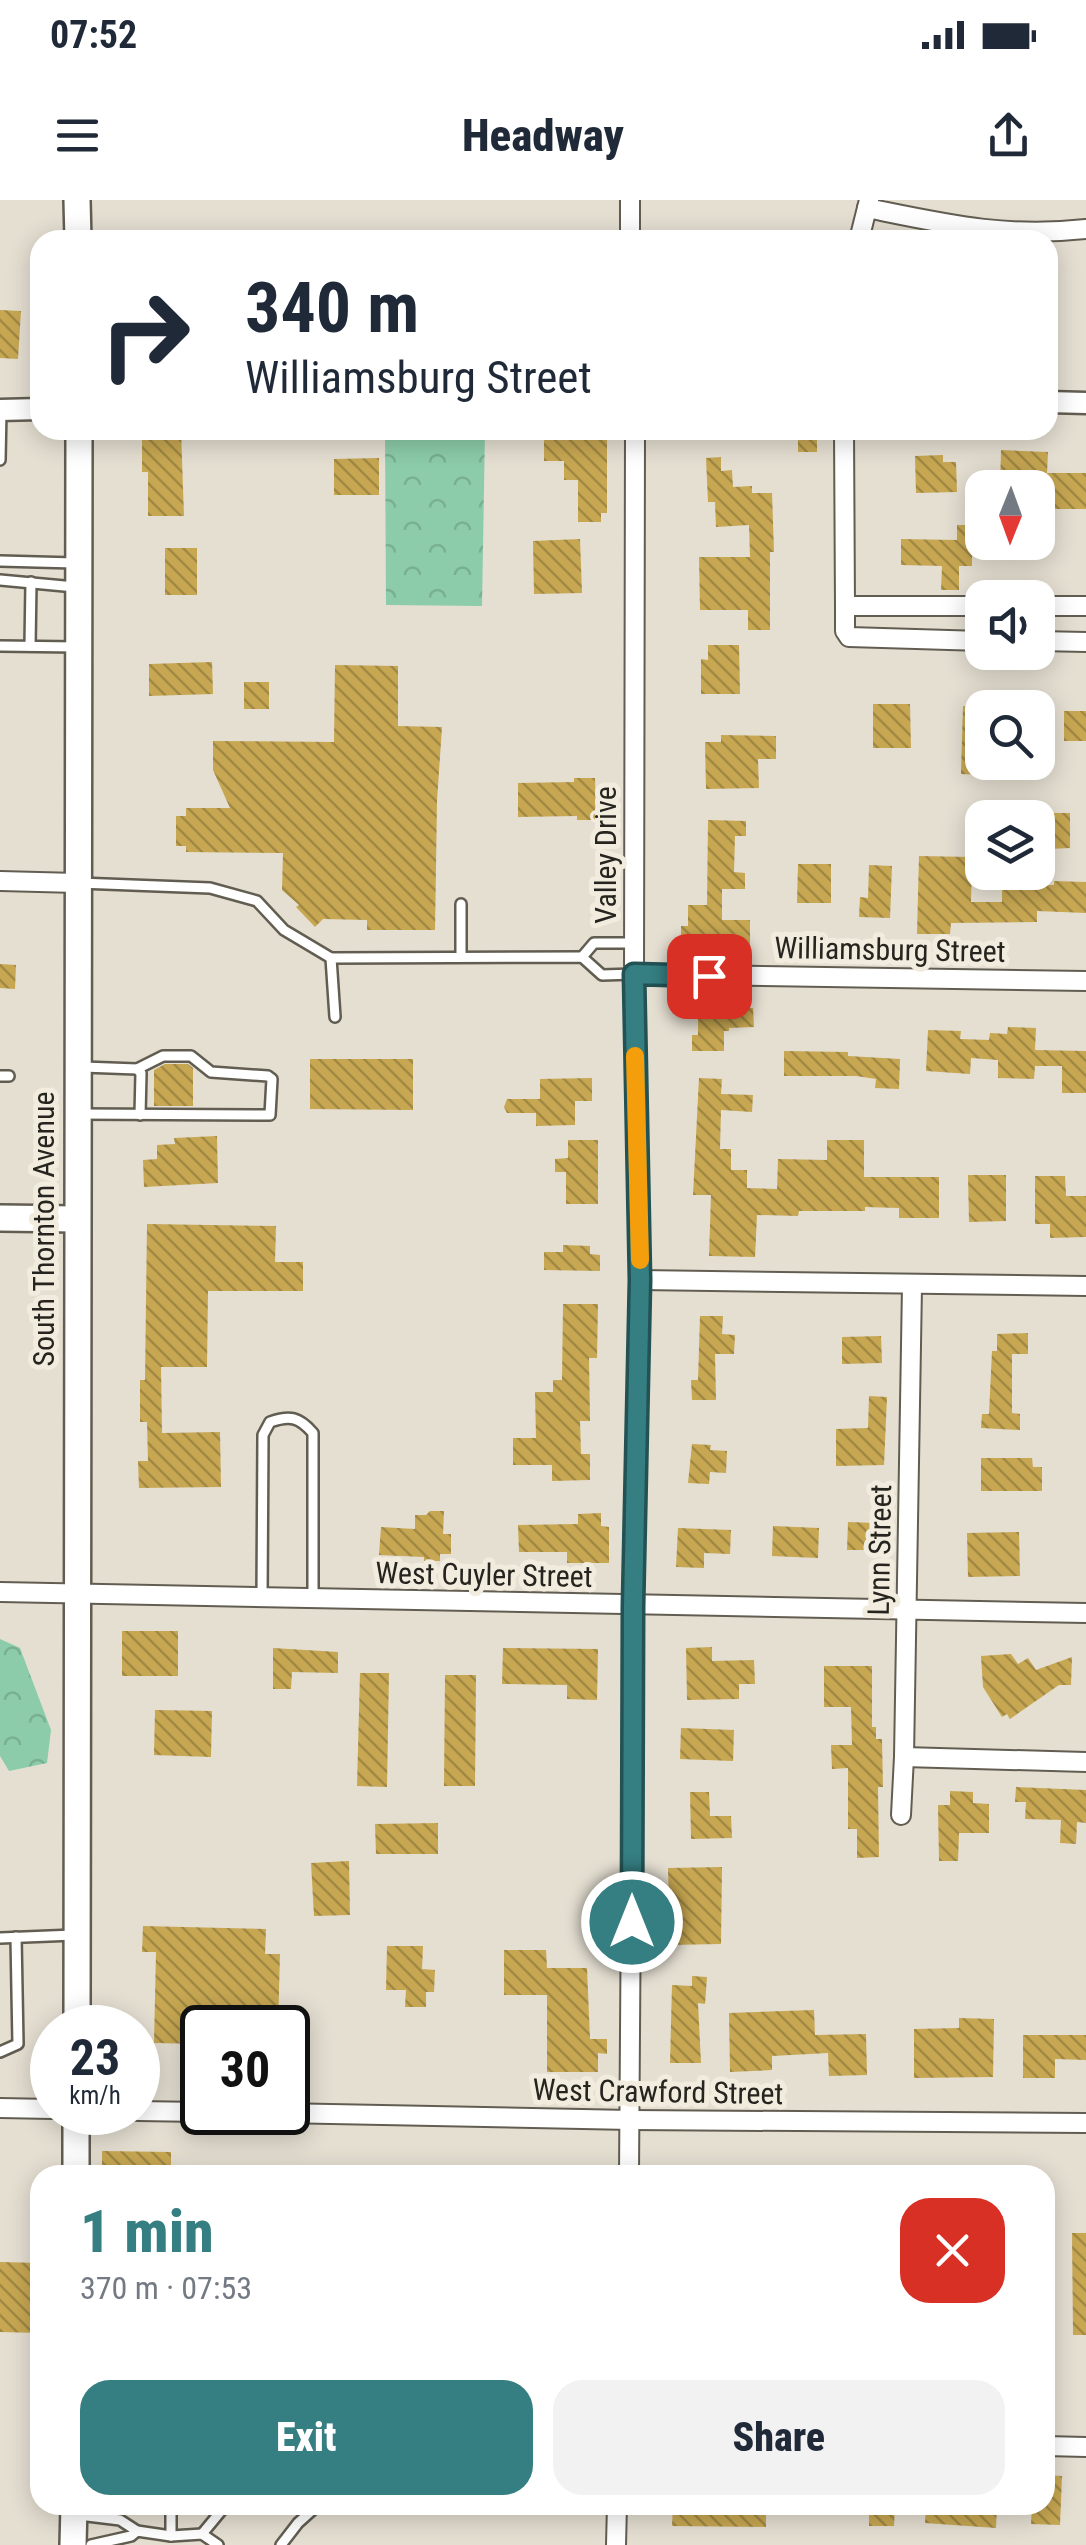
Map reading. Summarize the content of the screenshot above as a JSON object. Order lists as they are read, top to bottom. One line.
{"streets":{"main road":["South Thornton Avenue"],"street":["Valley Drive","Williamsburg Street","Lynn Street","West Cuyler Street","West Crawford Street"]},"crossings":[["Valley Drive","Williamsburg Street"],["Valley Drive","West Cuyler Street"],["Valley Drive","West Crawford Street"],["South Thornton Avenue","West Cuyler Street"],["Lynn Street","West Cuyler Street"]],"north":"bottom","page":{"status":"07:52","header":"Headway","turn":["340 m","Williamsburg Street"],"speed":"23 km/h","limit":"30","heading":["1 min","370 m · 07:53"],"buttons":["Exit","Share"]}}
